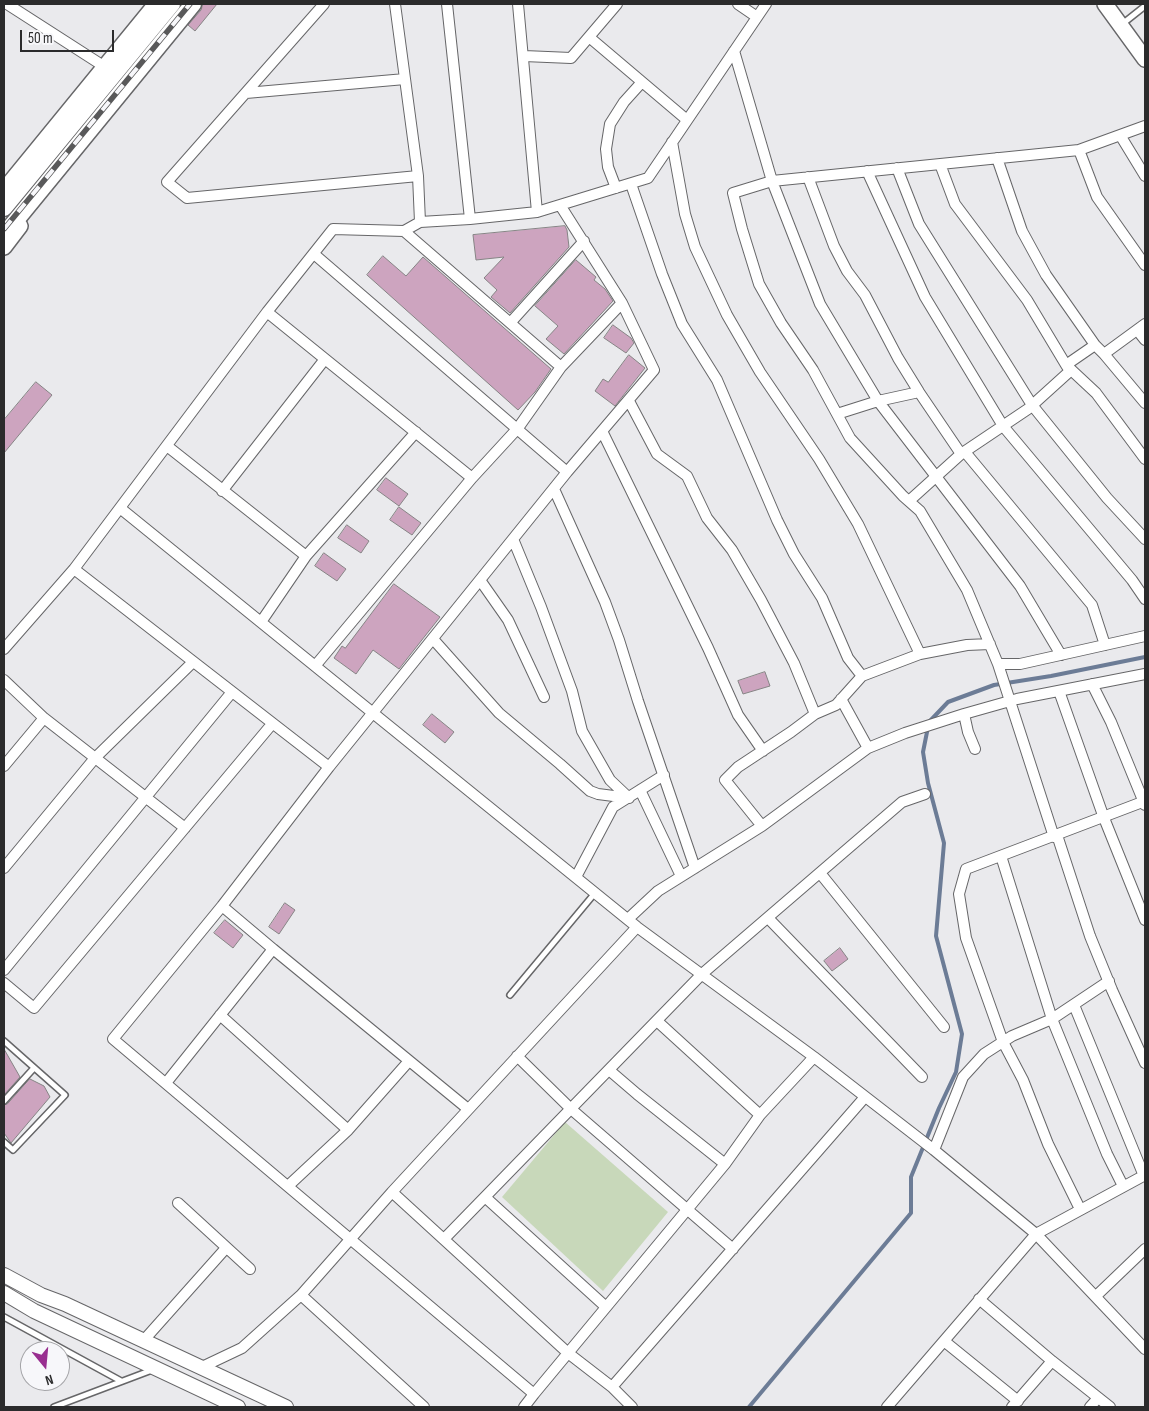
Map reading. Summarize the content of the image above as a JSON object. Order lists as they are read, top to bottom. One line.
{"scale_bar":"50 m","north":"bottom"}
